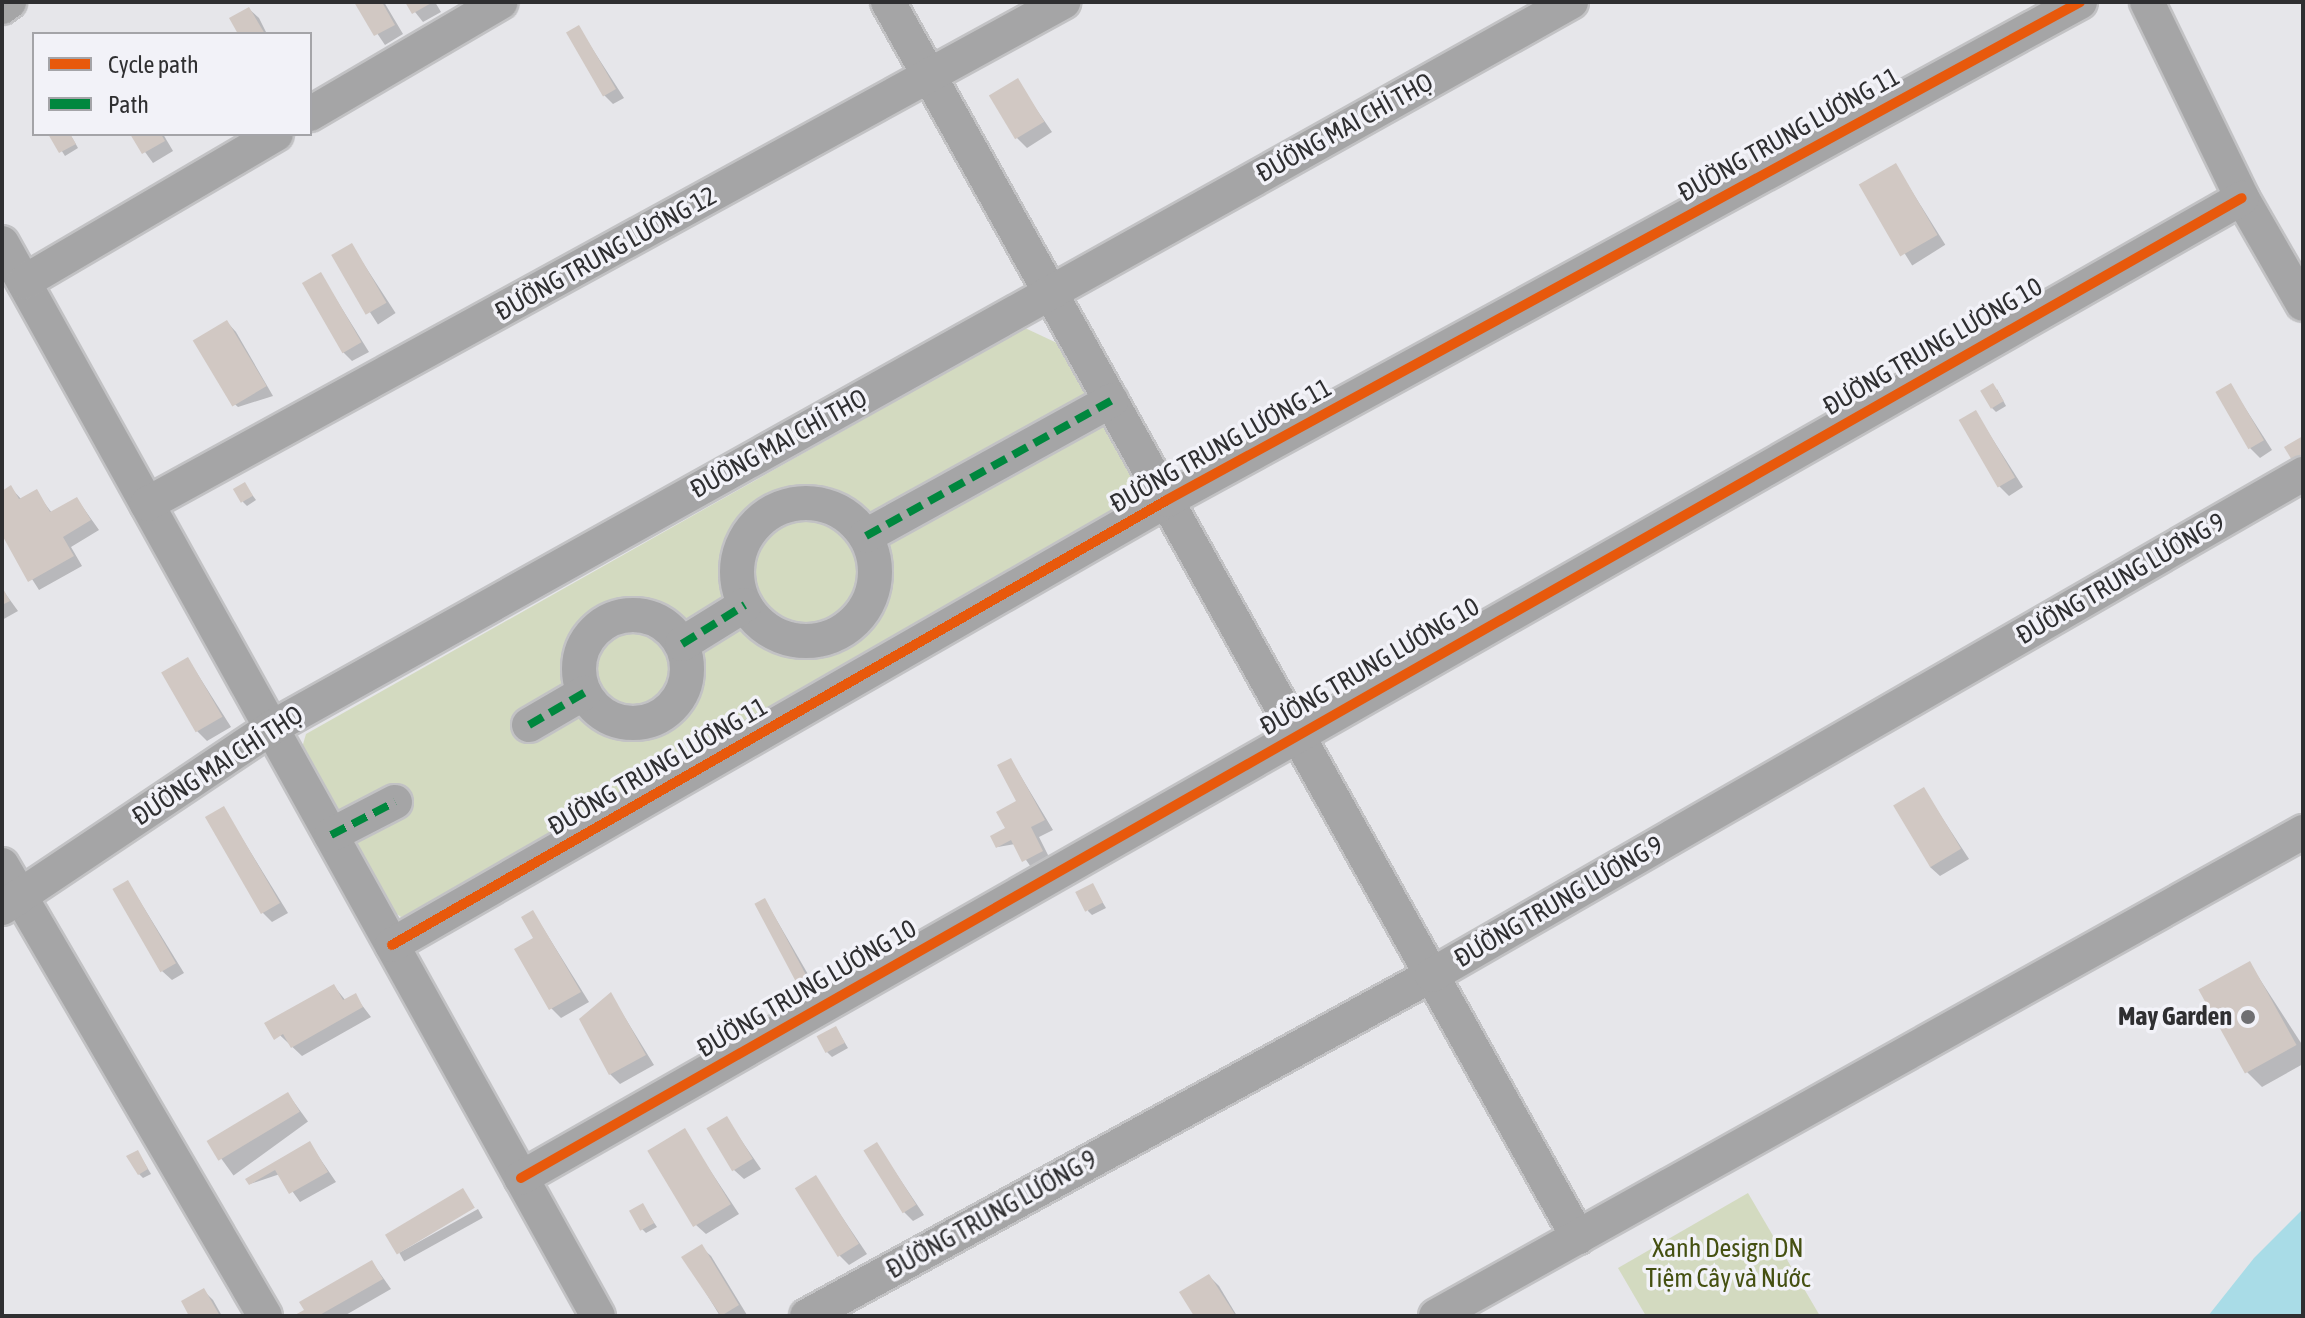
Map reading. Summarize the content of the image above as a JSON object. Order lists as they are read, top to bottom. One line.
{"streets":{"street":["ĐƯỜNG MAI CHÍ THỌ","ĐƯỜNG TRUNG LƯƠNG 11","ĐƯỜNG TRUNG LƯƠNG 12","ĐƯỜNG TRUNG LƯƠNG 10","ĐƯỜNG TRUNG LƯƠNG 9"]},"parks":["Xanh Design DN Tiệm Cây và Nước"],"places":["May Garden"],"legend":["Cycle path","Path"]}
